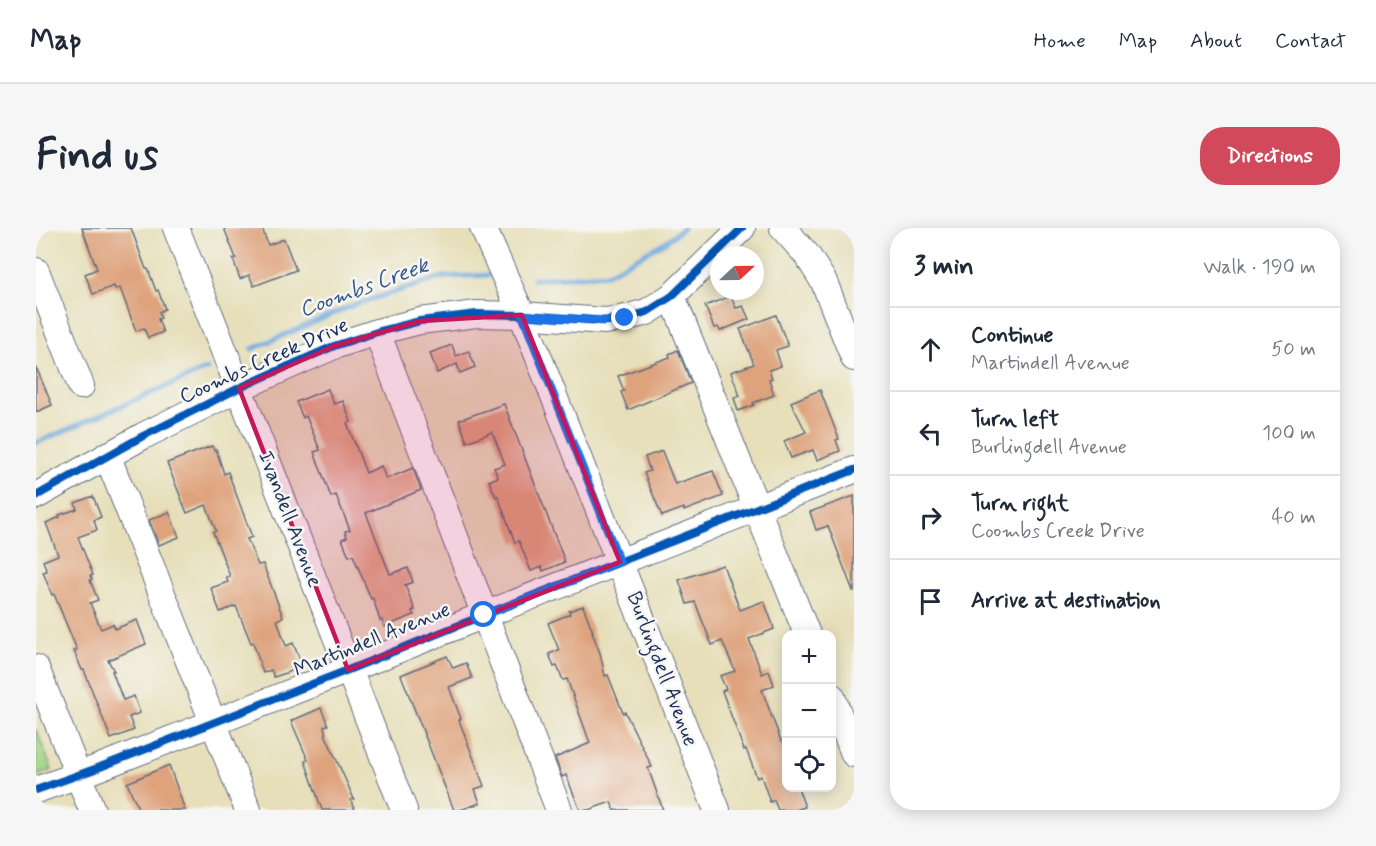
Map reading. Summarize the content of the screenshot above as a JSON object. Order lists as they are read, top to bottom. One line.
{"streets":{"street":["Coombs Creek Drive","Ivandell Avenue","Martindell Avenue","Burlingdell Avenue"]},"crossings":[["Coombs Creek Drive","Ivandell Avenue"],["Coombs Creek Drive","Burlingdell Avenue"],["Ivandell Avenue","Martindell Avenue"],["Martindell Avenue","Burlingdell Avenue"]],"water":["Coombs Creek"],"north":"right","page":{"header":"Map","nav":["Home","Map","About","Contact"],"buttons":"Directions","title":"Find us","heading":["3 min","Walk · 190 m"],"list":[["Continue","Martindell Avenue","50 m"],["Turn left","Burlingdell Avenue","100 m"],["Turn right","Coombs Creek Drive","40 m"],"Arrive at destination"],"map_buttons":["+","−"]}}
